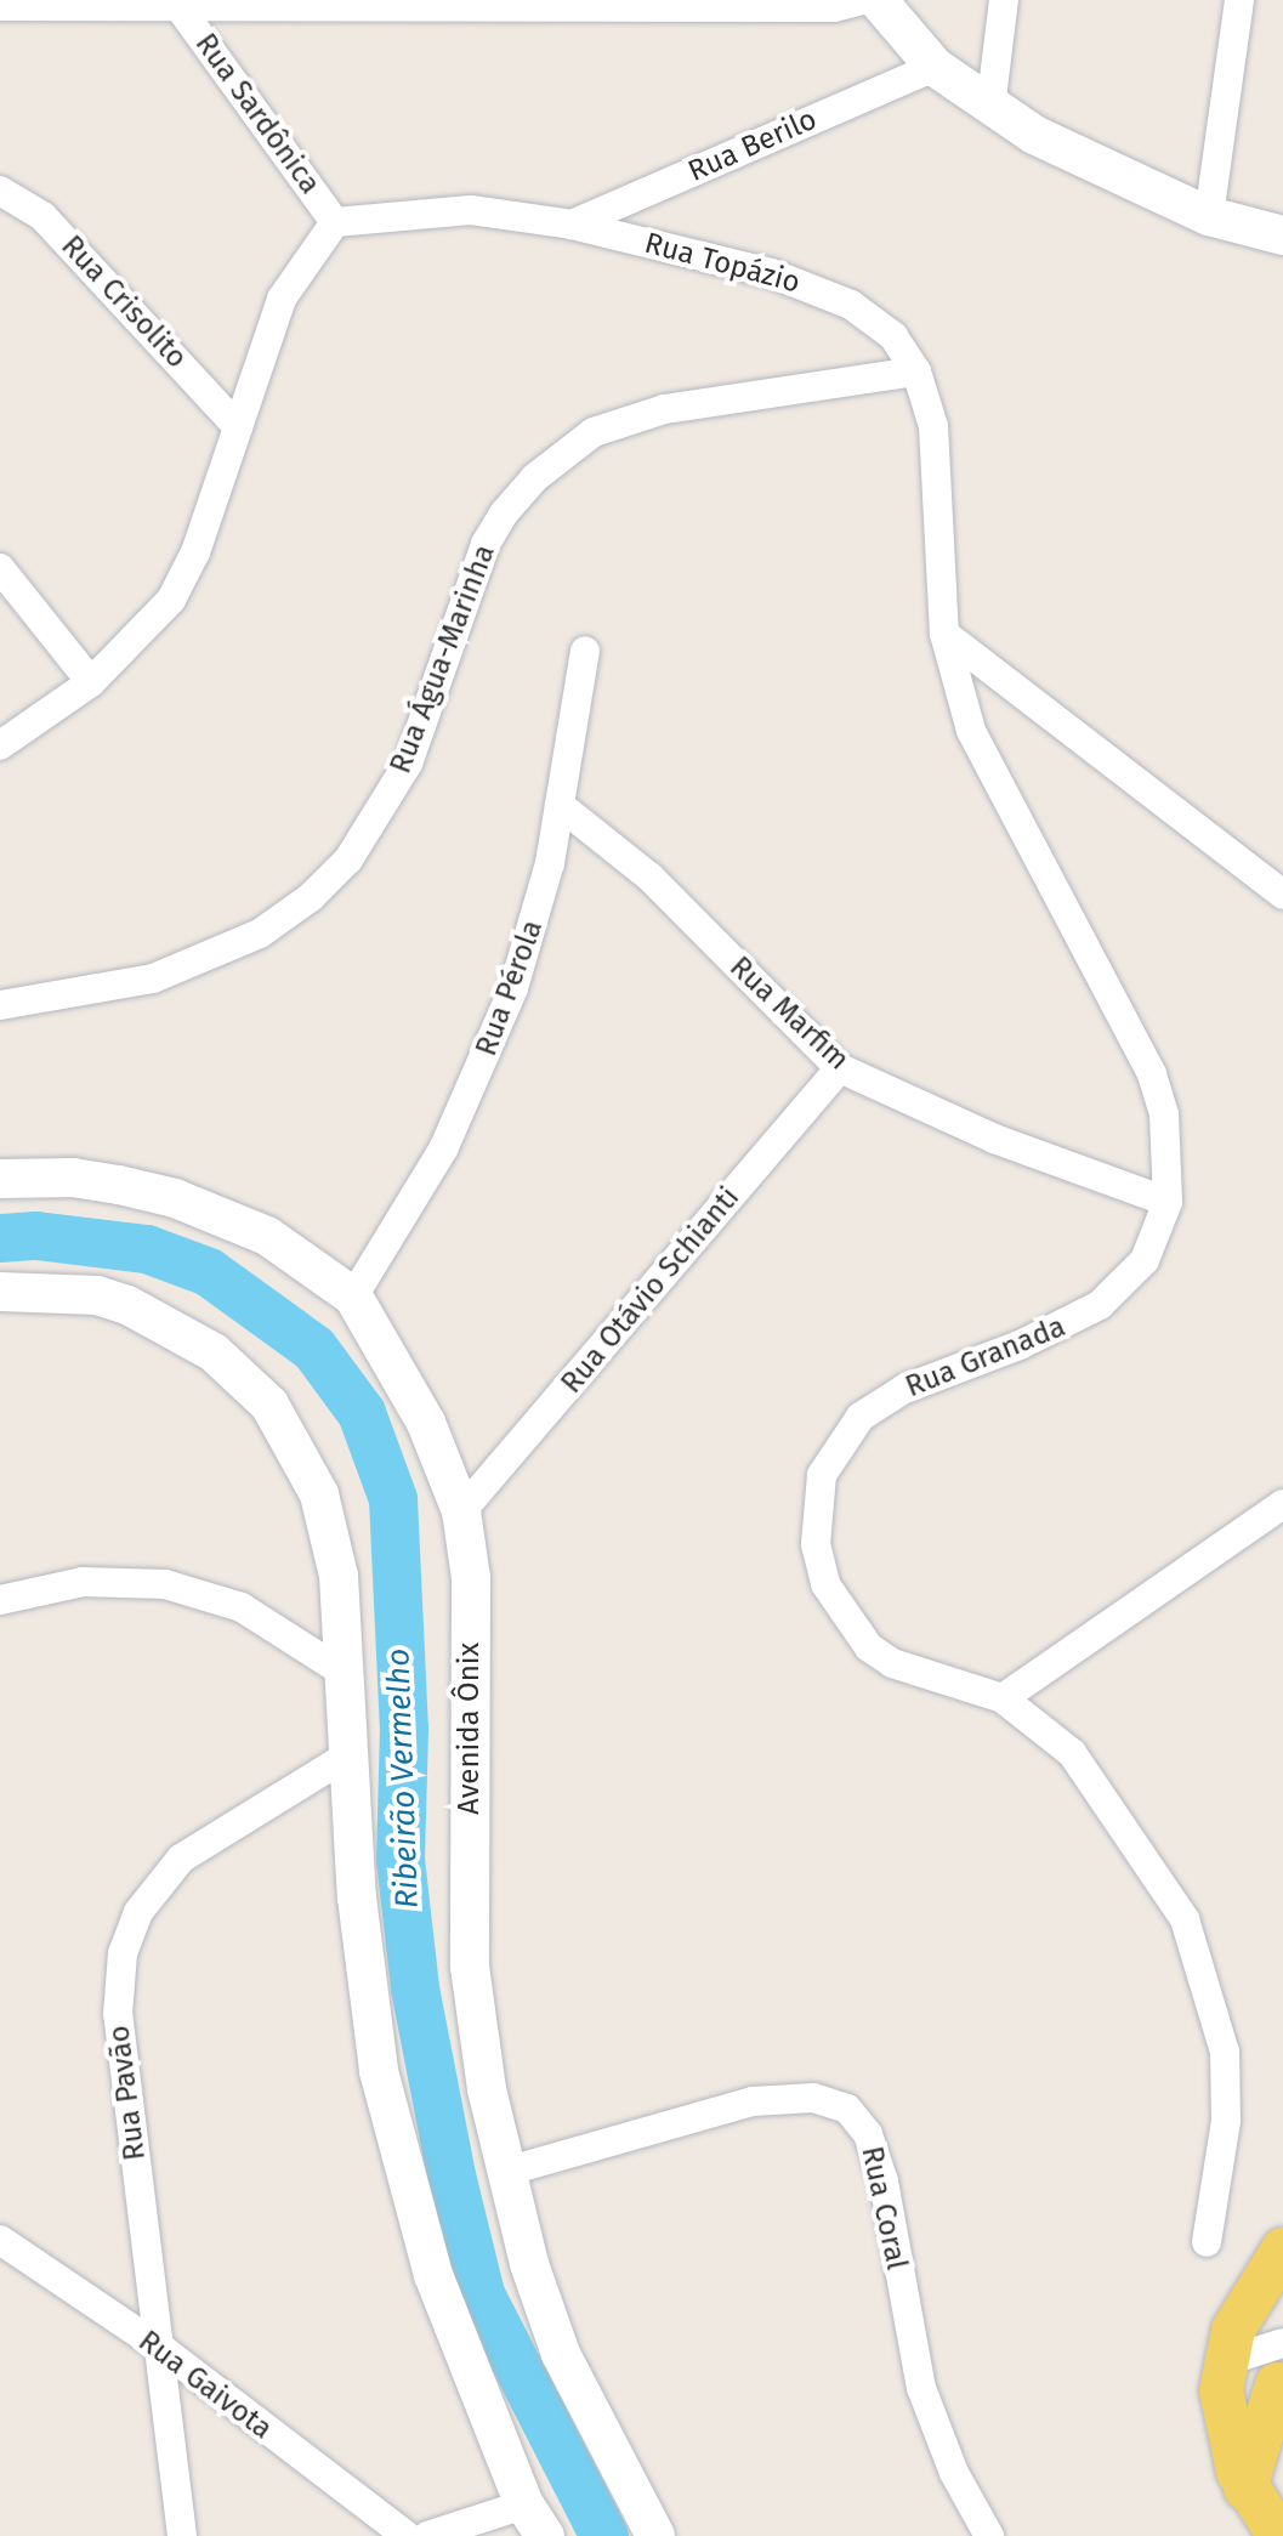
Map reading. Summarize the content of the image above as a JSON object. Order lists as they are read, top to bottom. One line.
{"streets":{"main road":["Avenida Ônix"],"street":["Rua Sardônica","Rua Berilo","Rua Topázio","Rua Crisolito","Rua Água-Marinha","Rua Pérola","Rua Marfim","Rua Otávio Schianti","Rua Granada","Rua Pavão","Rua Coral","Rua Gaivota"]},"crossings":[["Rua Sardônica","Rua Topázio"],["Rua Berilo","Rua Topázio"],["Rua Topázio","Rua Água-Marinha"],["Rua Topázio","Rua Granada"],["Rua Pérola","Rua Marfim"],["Rua Pérola","Avenida Ônix"],["Rua Marfim","Rua Otávio Schianti"],["Rua Marfim","Rua Granada"],["Rua Otávio Schianti","Avenida Ônix"],["Avenida Ônix","Rua Coral"],["Rua Pavão","Rua Gaivota"]],"water":["Ribeirão Vermelho"]}
